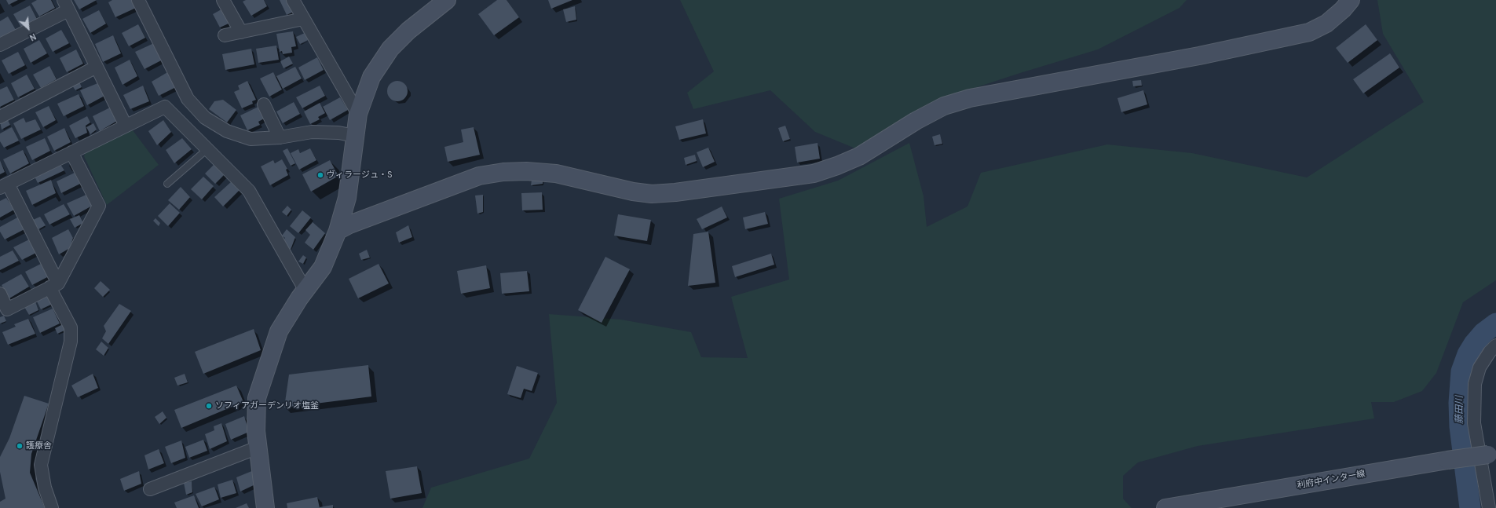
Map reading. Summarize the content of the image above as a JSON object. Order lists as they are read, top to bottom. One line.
{"streets":{"street":["利府中インター線"]},"water":["藤田川"],"places":["ヴィラージュ・S","ソフィアガーデンリオ塩釜","護療舎"],"north":"bottom right"}
